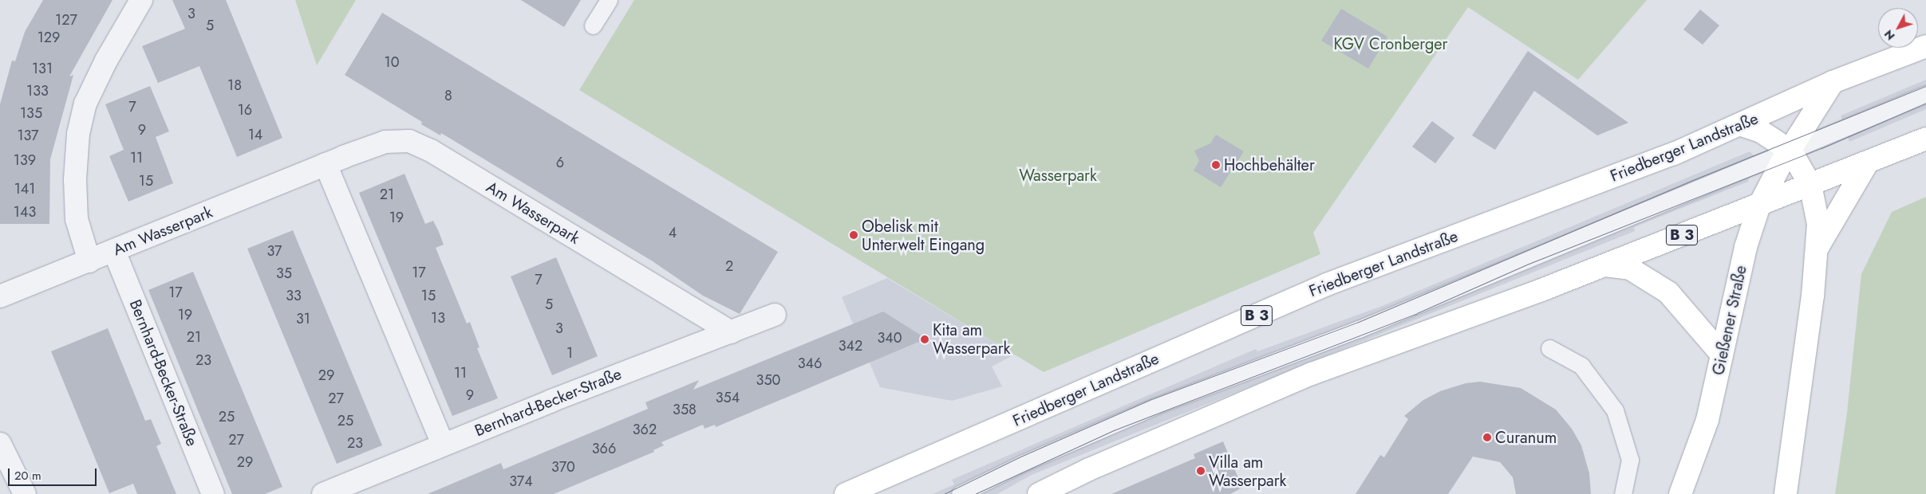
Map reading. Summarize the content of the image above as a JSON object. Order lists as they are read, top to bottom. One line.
{"streets":{"main road":["Friedberger Landstraße","B 3","Gießener Straße"],"street":["Am Wasserpark","Bernhard-Becker-Straße"]},"crossings":[["Friedberger Landstraße","Gießener Straße"],["Am Wasserpark","Bernhard-Becker-Straße"],["B 3","Gießener Straße"]],"parks":["KGV Cronberger","Wasserpark"],"places":["Hochbehälter","Obelisk mit Unterwelt Eingang","Kita am Wasserpark","Curanum","Villa am Wasserpark"],"house_numbers":["3","127","5","129","10","131","18","133","8","7","16","135","9","14","137","11","139","6","15","141","21","143","19","4","37","2","17","35","7","17","33","15","5","19","13","31","3","21","340","342","1","23","346","11","29","350","9","354","27","358","25","25","362","27","23","366","29","370","374"],"scale_bar":"20 m","north":"bottom left"}
